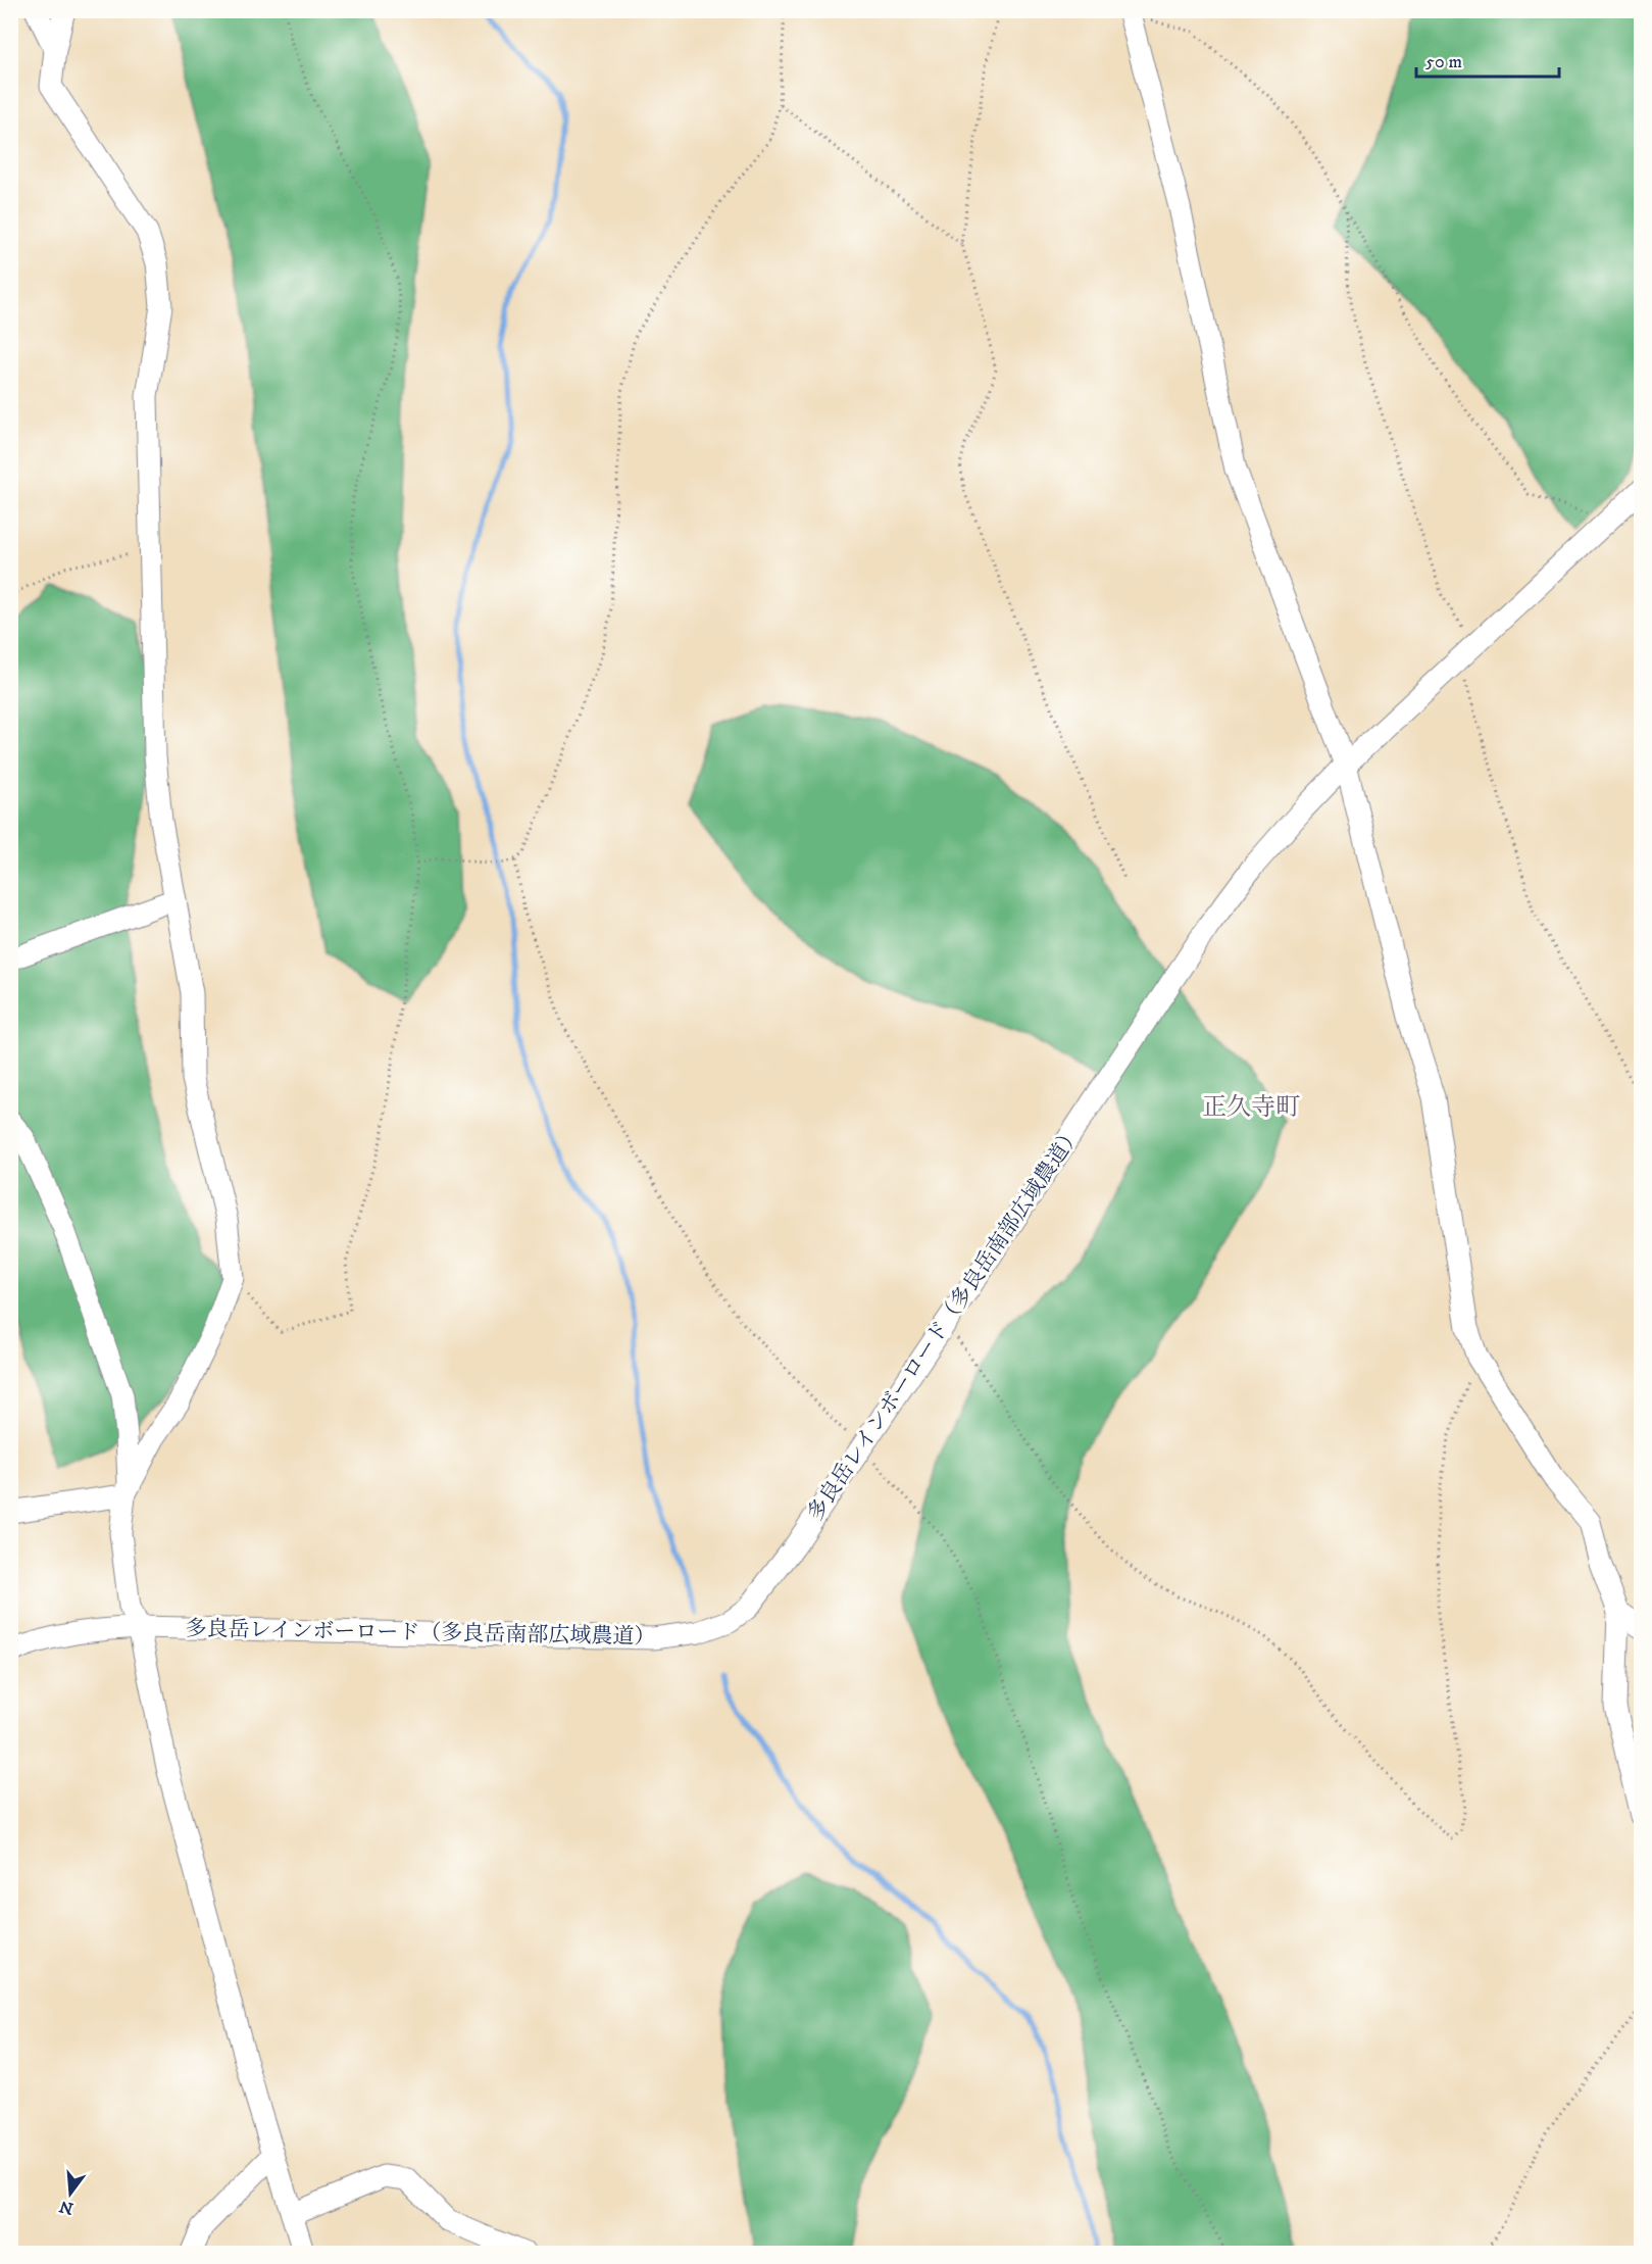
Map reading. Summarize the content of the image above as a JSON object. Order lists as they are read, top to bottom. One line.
{"streets":{"street":["多良岳レインボーロード（多良岳南部広域農道）"]},"districts":["正久寺町"],"scale_bar":"50 m","north":"bottom"}
